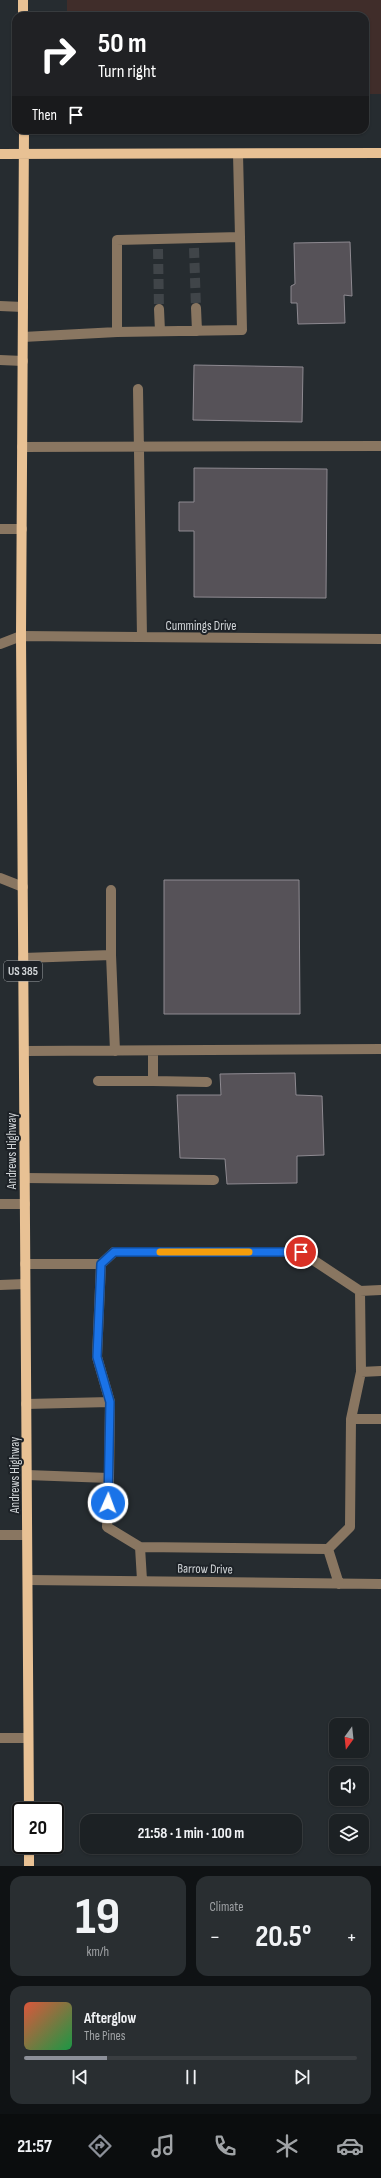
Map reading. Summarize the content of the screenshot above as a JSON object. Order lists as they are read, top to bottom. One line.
{"streets":{"main road":["US 385","Andrews Highway"],"street":["Cummings Drive","Barrow Drive"]},"crossings":[["Cummings Drive","Andrews Highway"],["Andrews Highway","Barrow Drive"]],"north":"bottom","page":{"turn":["50 m","Turn right"],"then":"Then","limit":"20","trip":"21:58 · 1 min · 100 m","tile":[["19","km/h"],"Climate"],"heat":["−","20.5°","+"],"song":["Afterglow","The Pines"],"tabs":"21:57"}}
